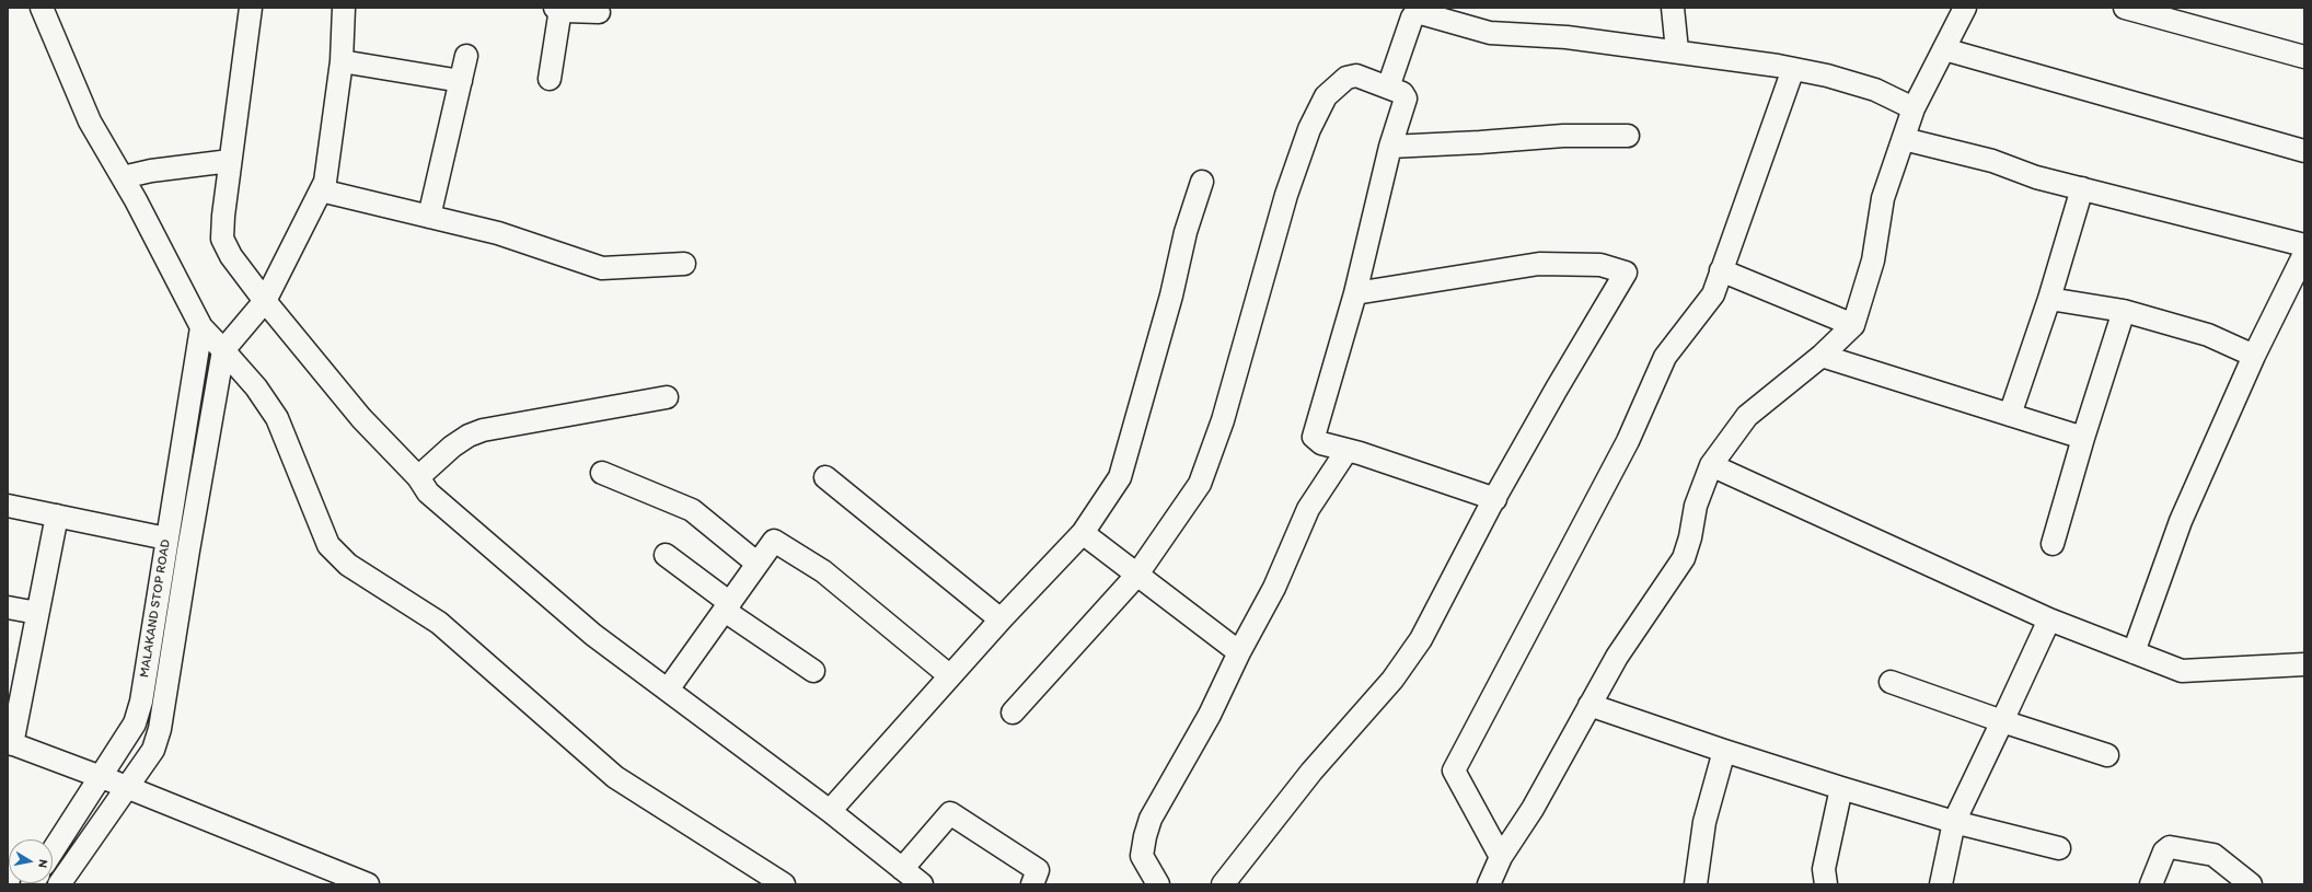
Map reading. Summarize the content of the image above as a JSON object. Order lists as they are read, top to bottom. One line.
{"streets":{"street":["MALAKAND STOP ROAD"]},"north":"right"}
